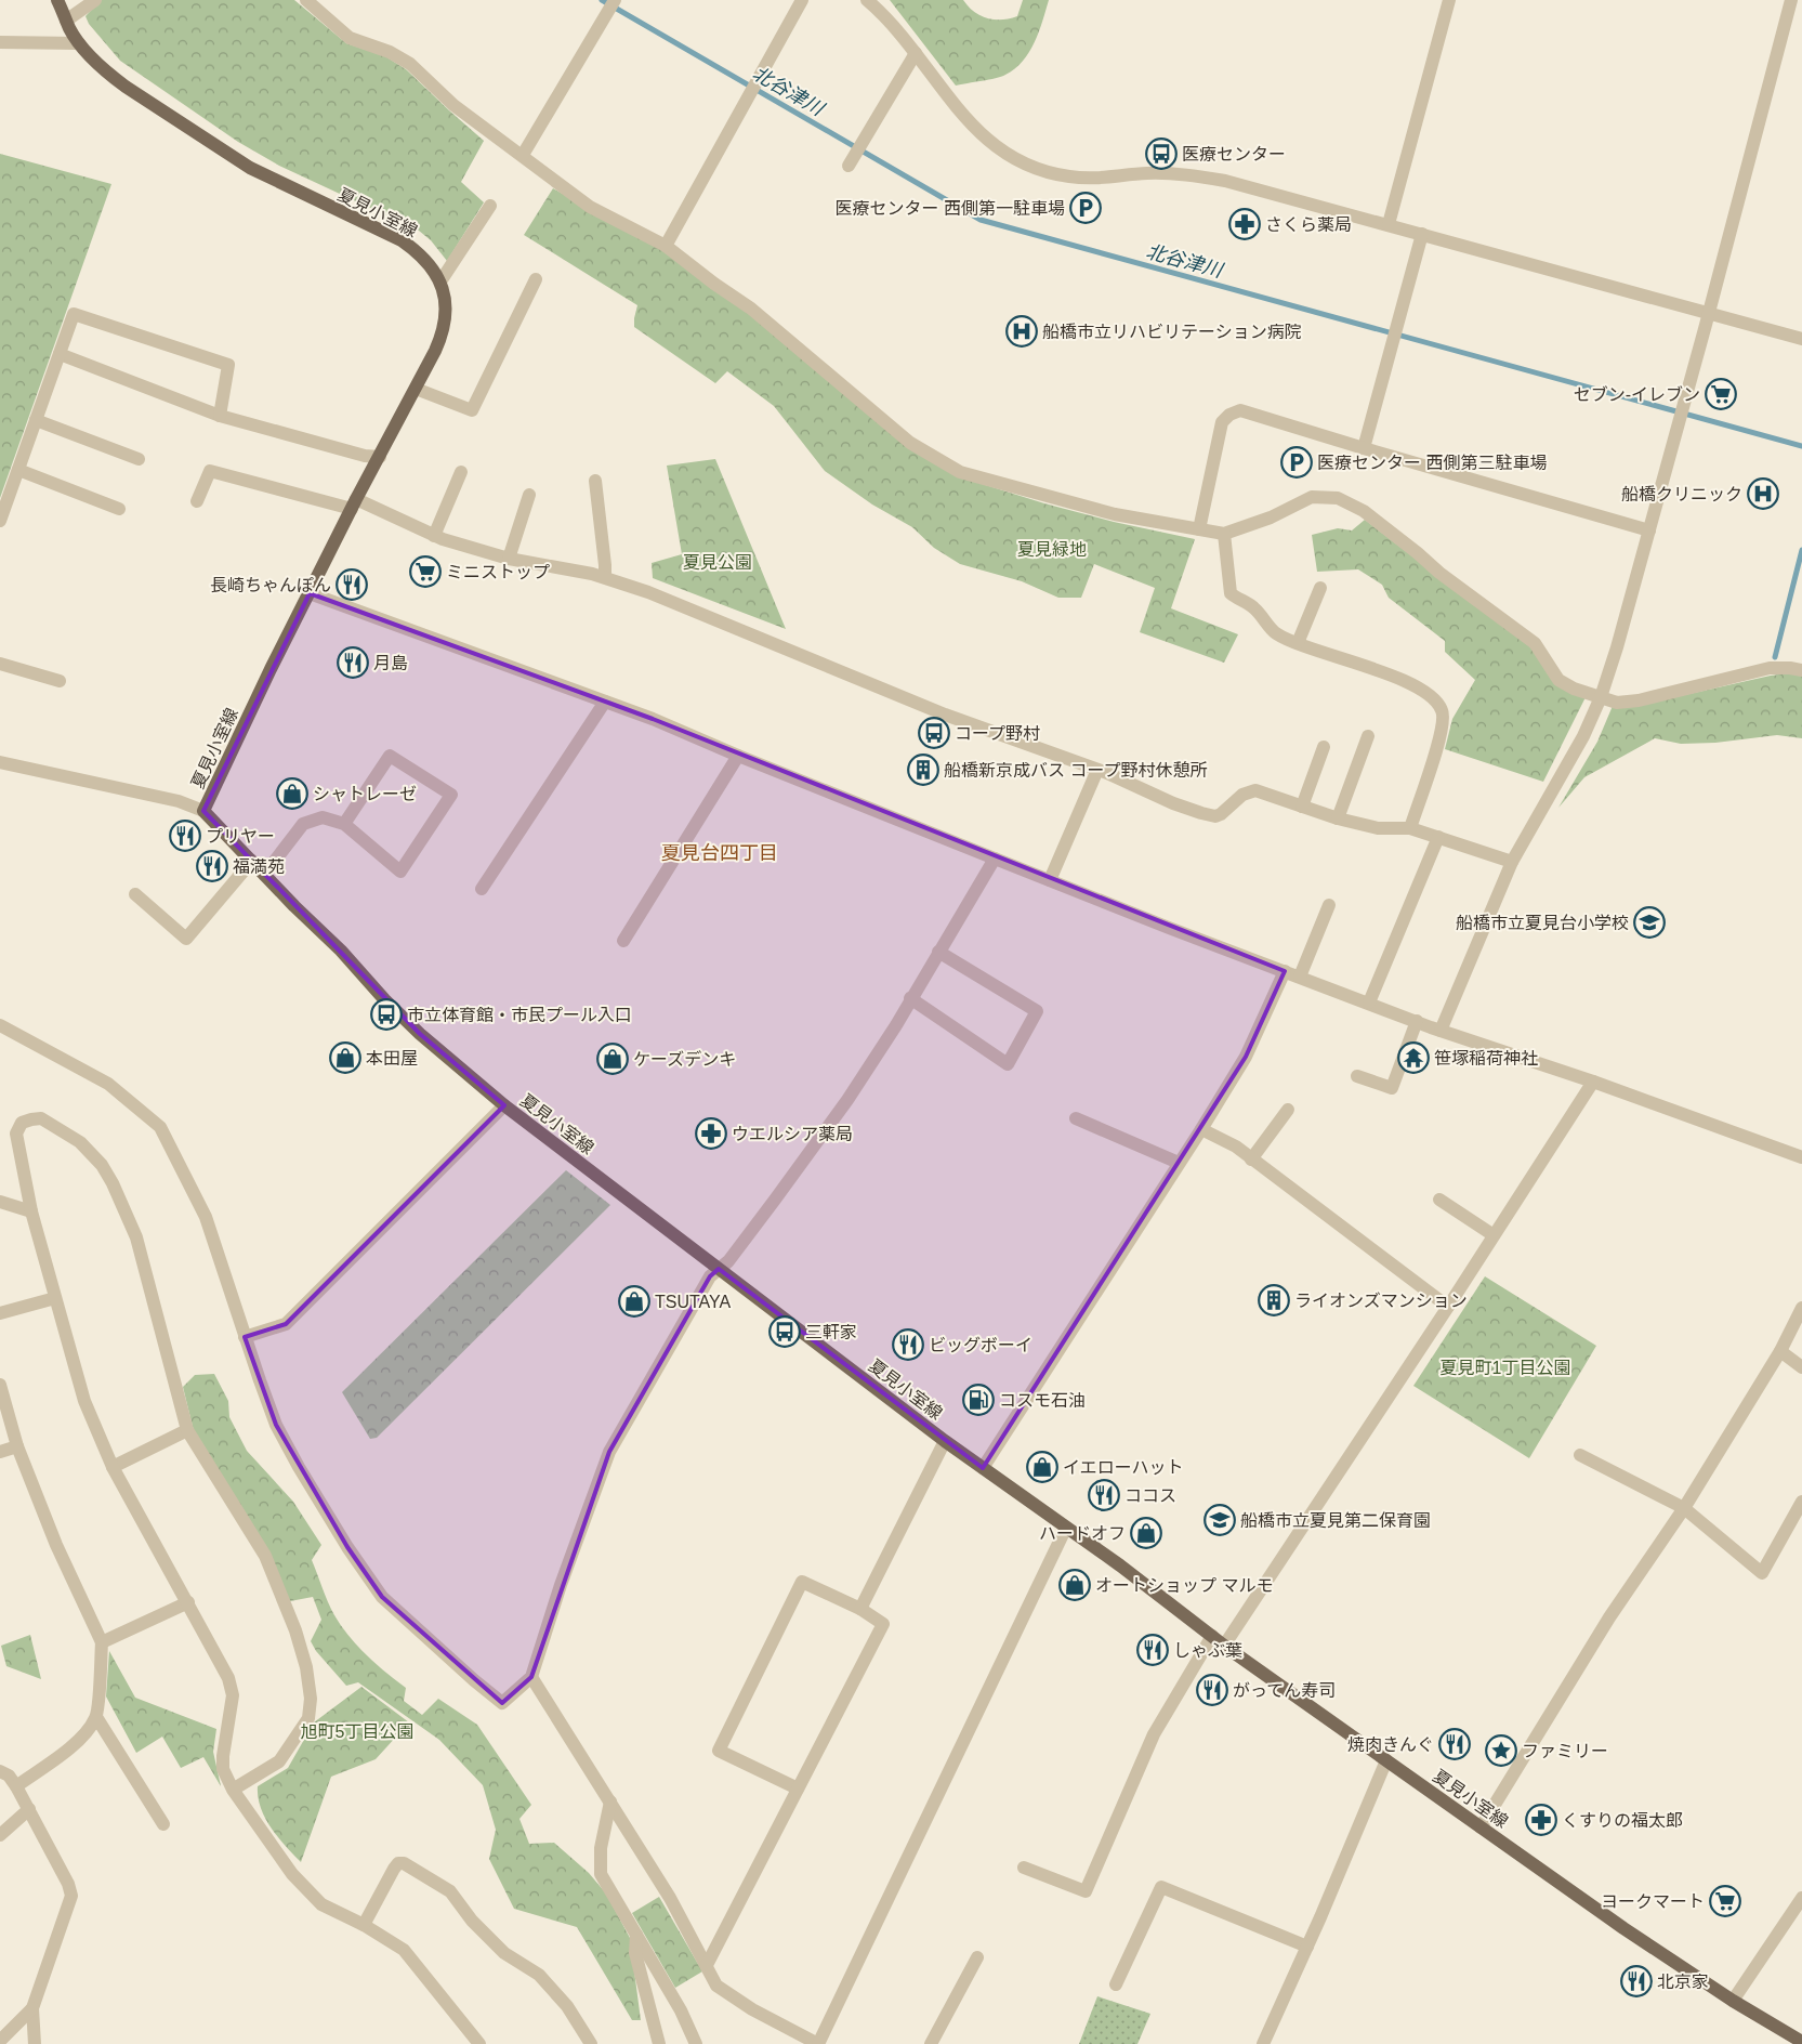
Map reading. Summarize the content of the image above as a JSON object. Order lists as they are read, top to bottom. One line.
{"streets":{"main road":["夏見小室線"]},"districts":["夏見台四丁目"],"water":["北谷津川"],"parks":["夏見緑地","夏見公園","夏見町1丁目公園","旭町5丁目公園"],"places":{"bus stop":["医療センター","コープ野村","市立体育館・市民プール入口","三軒家"],"parking":["医療センター 西側第一駐車場","医療センター 西側第三駐車場"],"pharmacy":["さくら薬局","ウエルシア薬局","くすりの福太郎"],"hospital":["船橋市立リハビリテーション病院","船橋クリニック"],"supermarket":["セブン-イレブン","ミニストップ","ヨークマート"],"restaurant":["長崎ちゃんぽん","月島","プリヤー","福満苑","ビッグボーイ","ココス","しゃぶ葉","がってん寿司","焼肉きんぐ","北京家"],"building":["船橋新京成バス コープ野村休憩所","ライオンズマンション"],"shop":["シャトレーゼ","本田屋","ケーズデンキ","TSUTAYA","イエローハット","ハードオフ","オートショップ マルモ"],"school or university":["船橋市立夏見台小学校","船橋市立夏見第二保育園"],"temple":["笹塚稲荷神社"],"fuel station":["コスモ石油"],"place":["ファミリー"]}}
